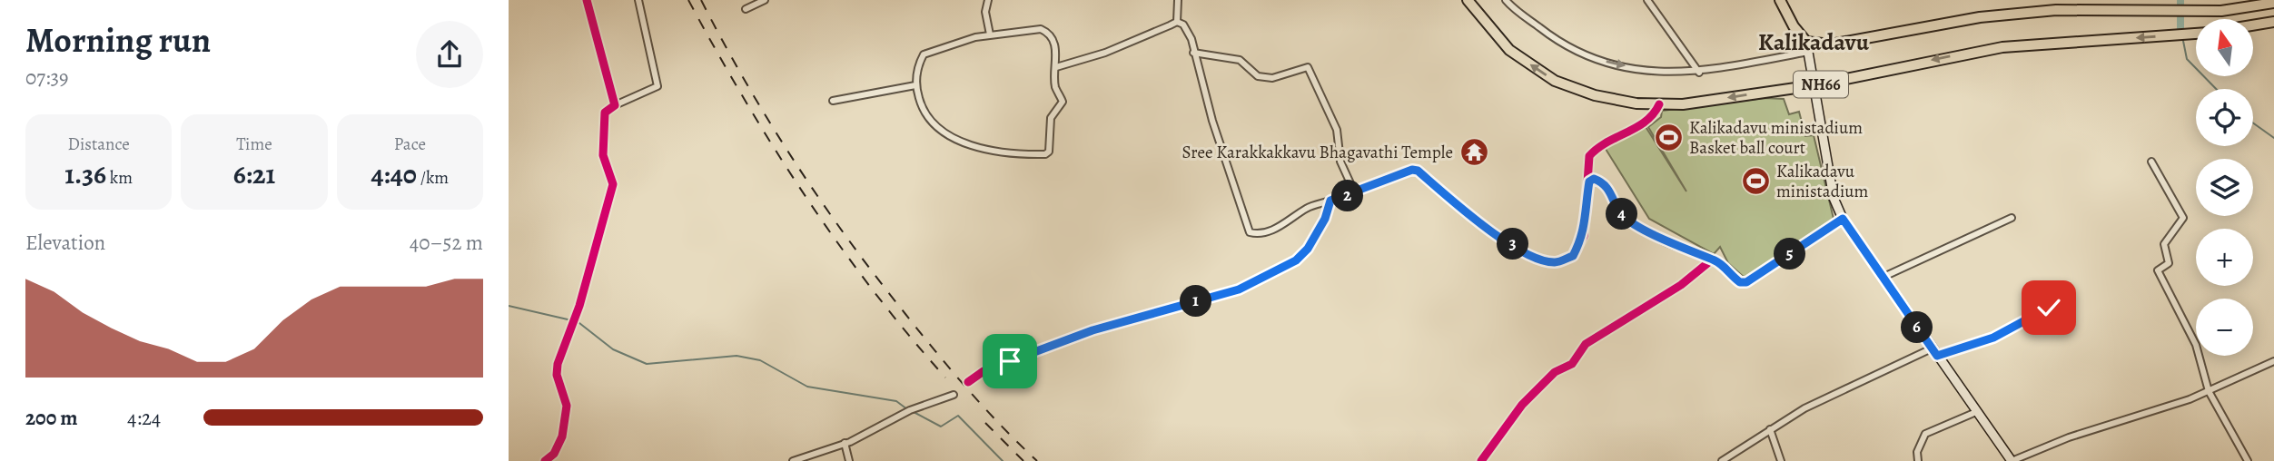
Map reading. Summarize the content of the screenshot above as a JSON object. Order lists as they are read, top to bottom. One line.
{"streets":{"highway":["NH66"]},"districts":["Kalikadavu"],"places":{"sports":["Kalikadavu ministadium Basket ball court","Kalikadavu ministadium"],"temple":["Sree Karakkakkavu Bhagavathi Temple"]},"north":"top","page":{"heading":["Morning run","07:39"],"map_buttons":["+","−"],"stats":[["Distance","1.36 km"],["Time","6:21"],["Pace","4:40 /km"]],"pins":["2","4","3","5","1","6"],"chart":["Elevation","40–52 m"],"list":[{"name":"200 m","note":"4:24"}]}}
